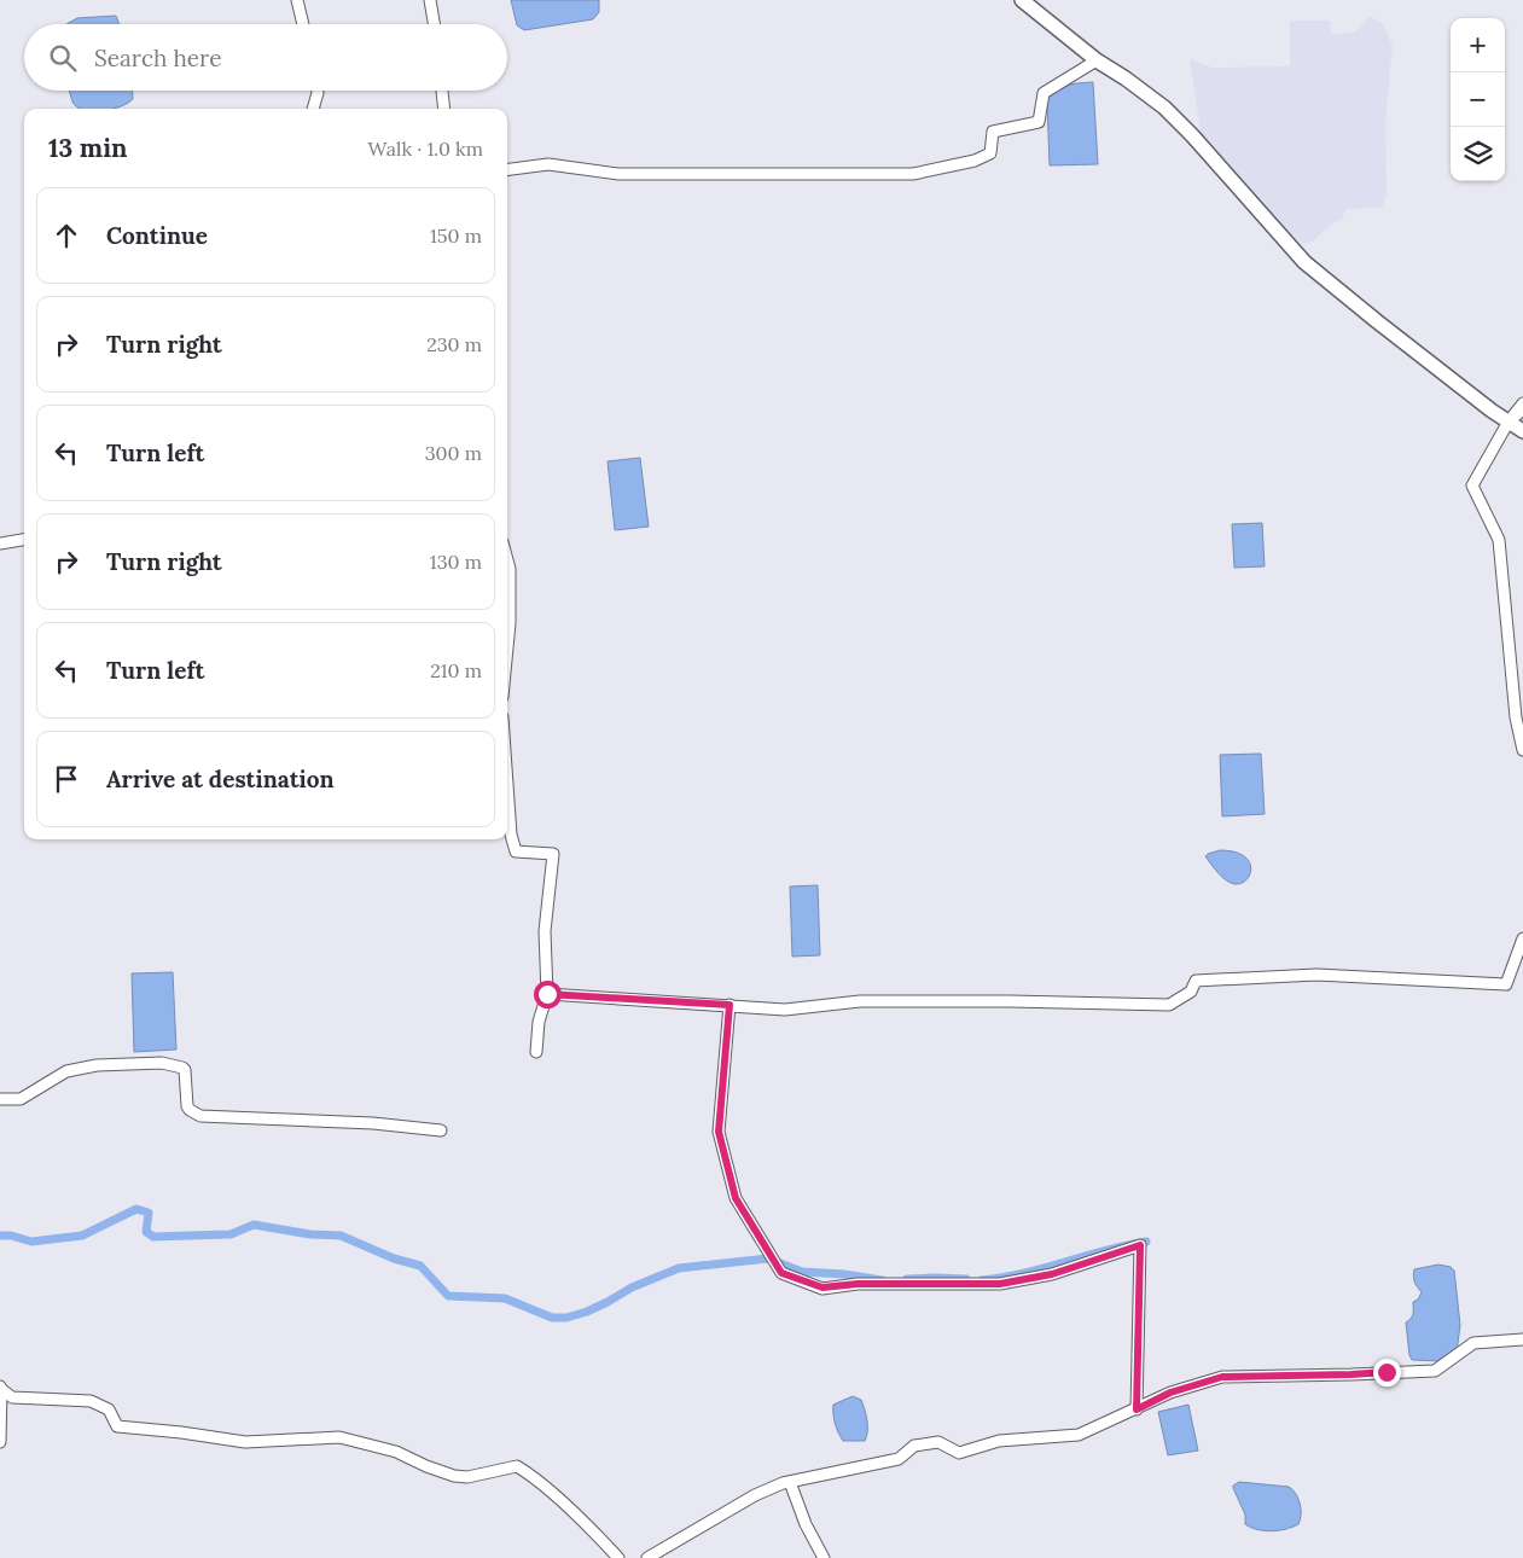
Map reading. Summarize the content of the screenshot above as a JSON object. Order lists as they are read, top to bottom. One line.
{"page":{"map_buttons":["+","−"],"search":"Search here","heading":["13 min","Walk · 1.0 km"],"list":[["Continue","150 m"],["Turn right","230 m"],["Turn left","300 m"],["Turn right","130 m"],["Turn left","210 m"],"Arrive at destination"]}}
